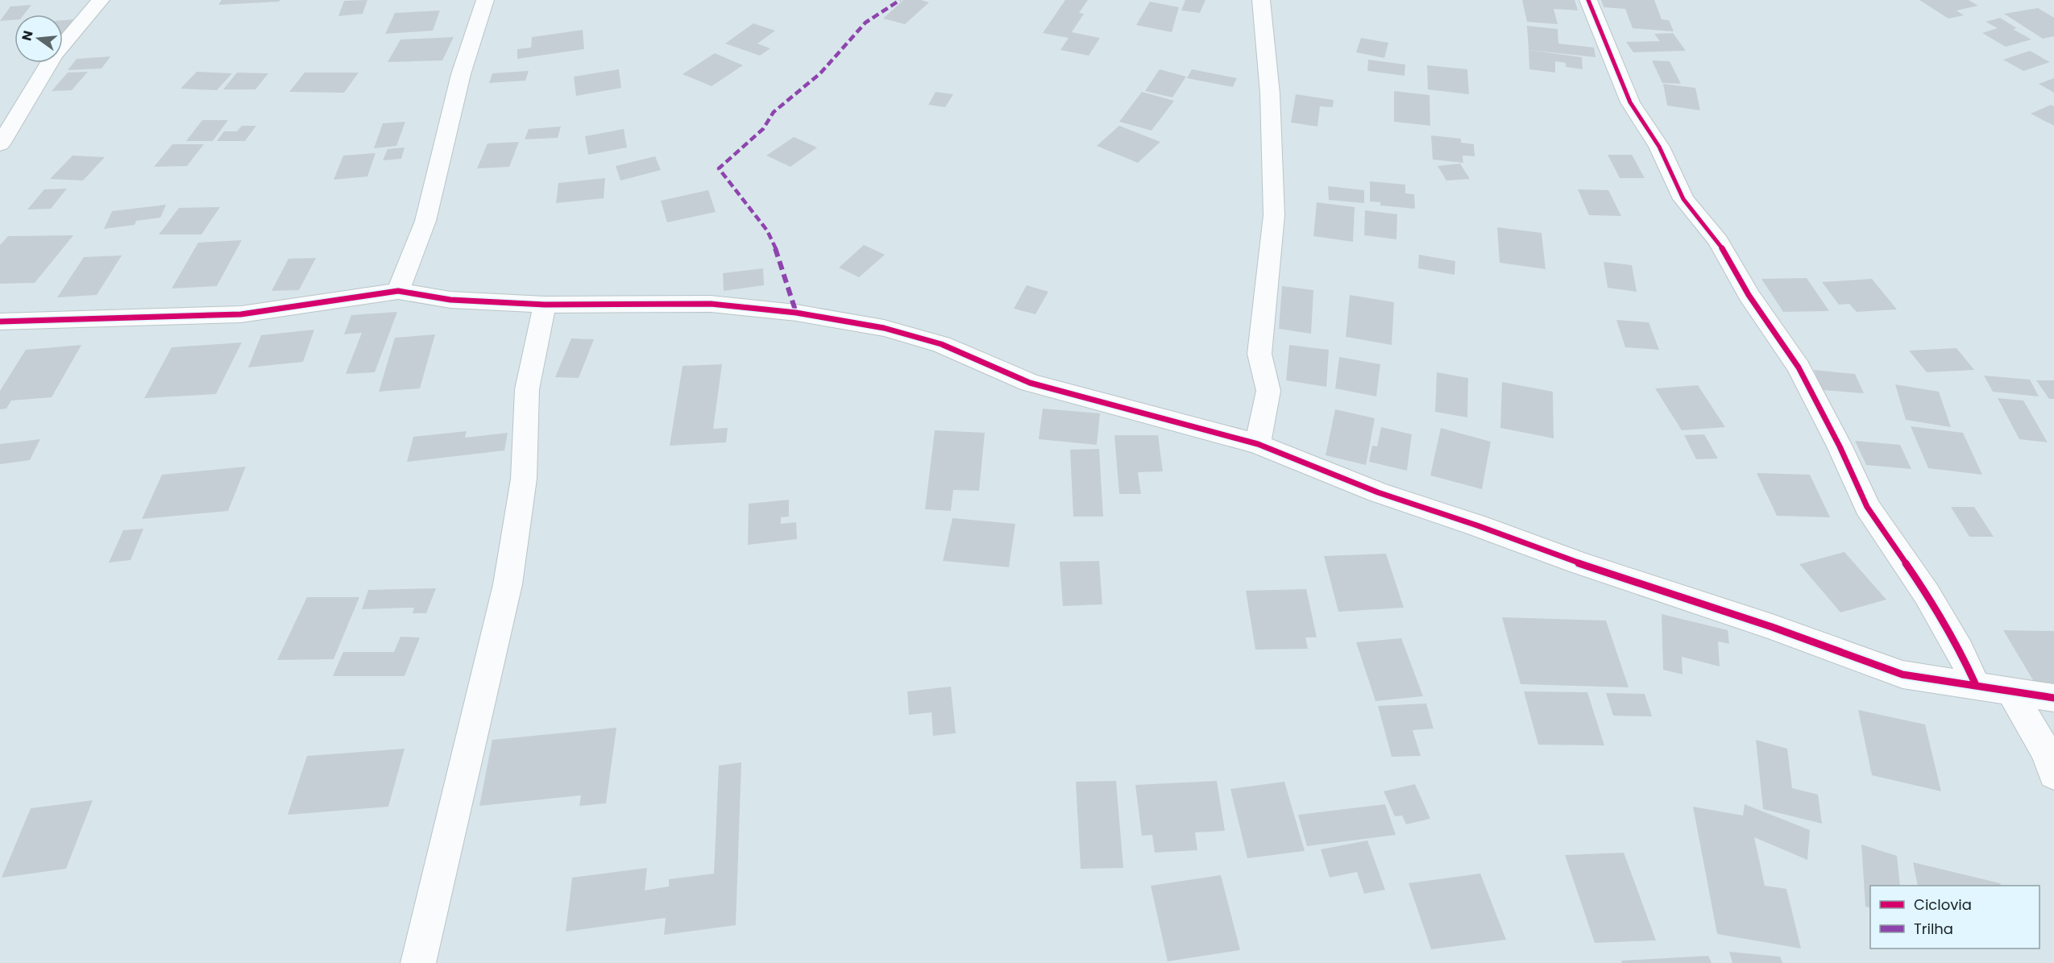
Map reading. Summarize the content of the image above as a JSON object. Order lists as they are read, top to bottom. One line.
{"legend":["Ciclovia","Trilha"],"north":"left"}
